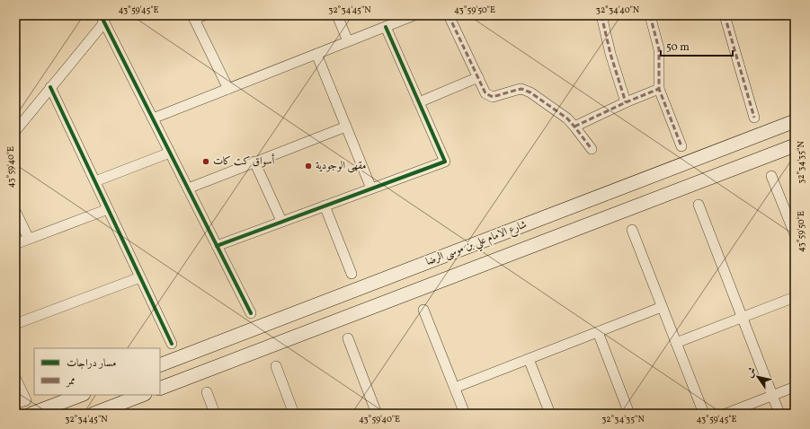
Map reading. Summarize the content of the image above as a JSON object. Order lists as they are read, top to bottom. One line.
{"streets":{"main road":["شارع الامام علي بن موسى الرضا"]},"places":["أسواق كت كات","مقهى الوجودية"],"legend":["مسار دراجات","ممر"],"scale_bar":"50 m","north":"top left","coordinates":["43°59'45\"E","32°34'45\"N","43°59'50\"E","32°34'40\"N","32°34'35\"N","43°59'40\"E"]}
